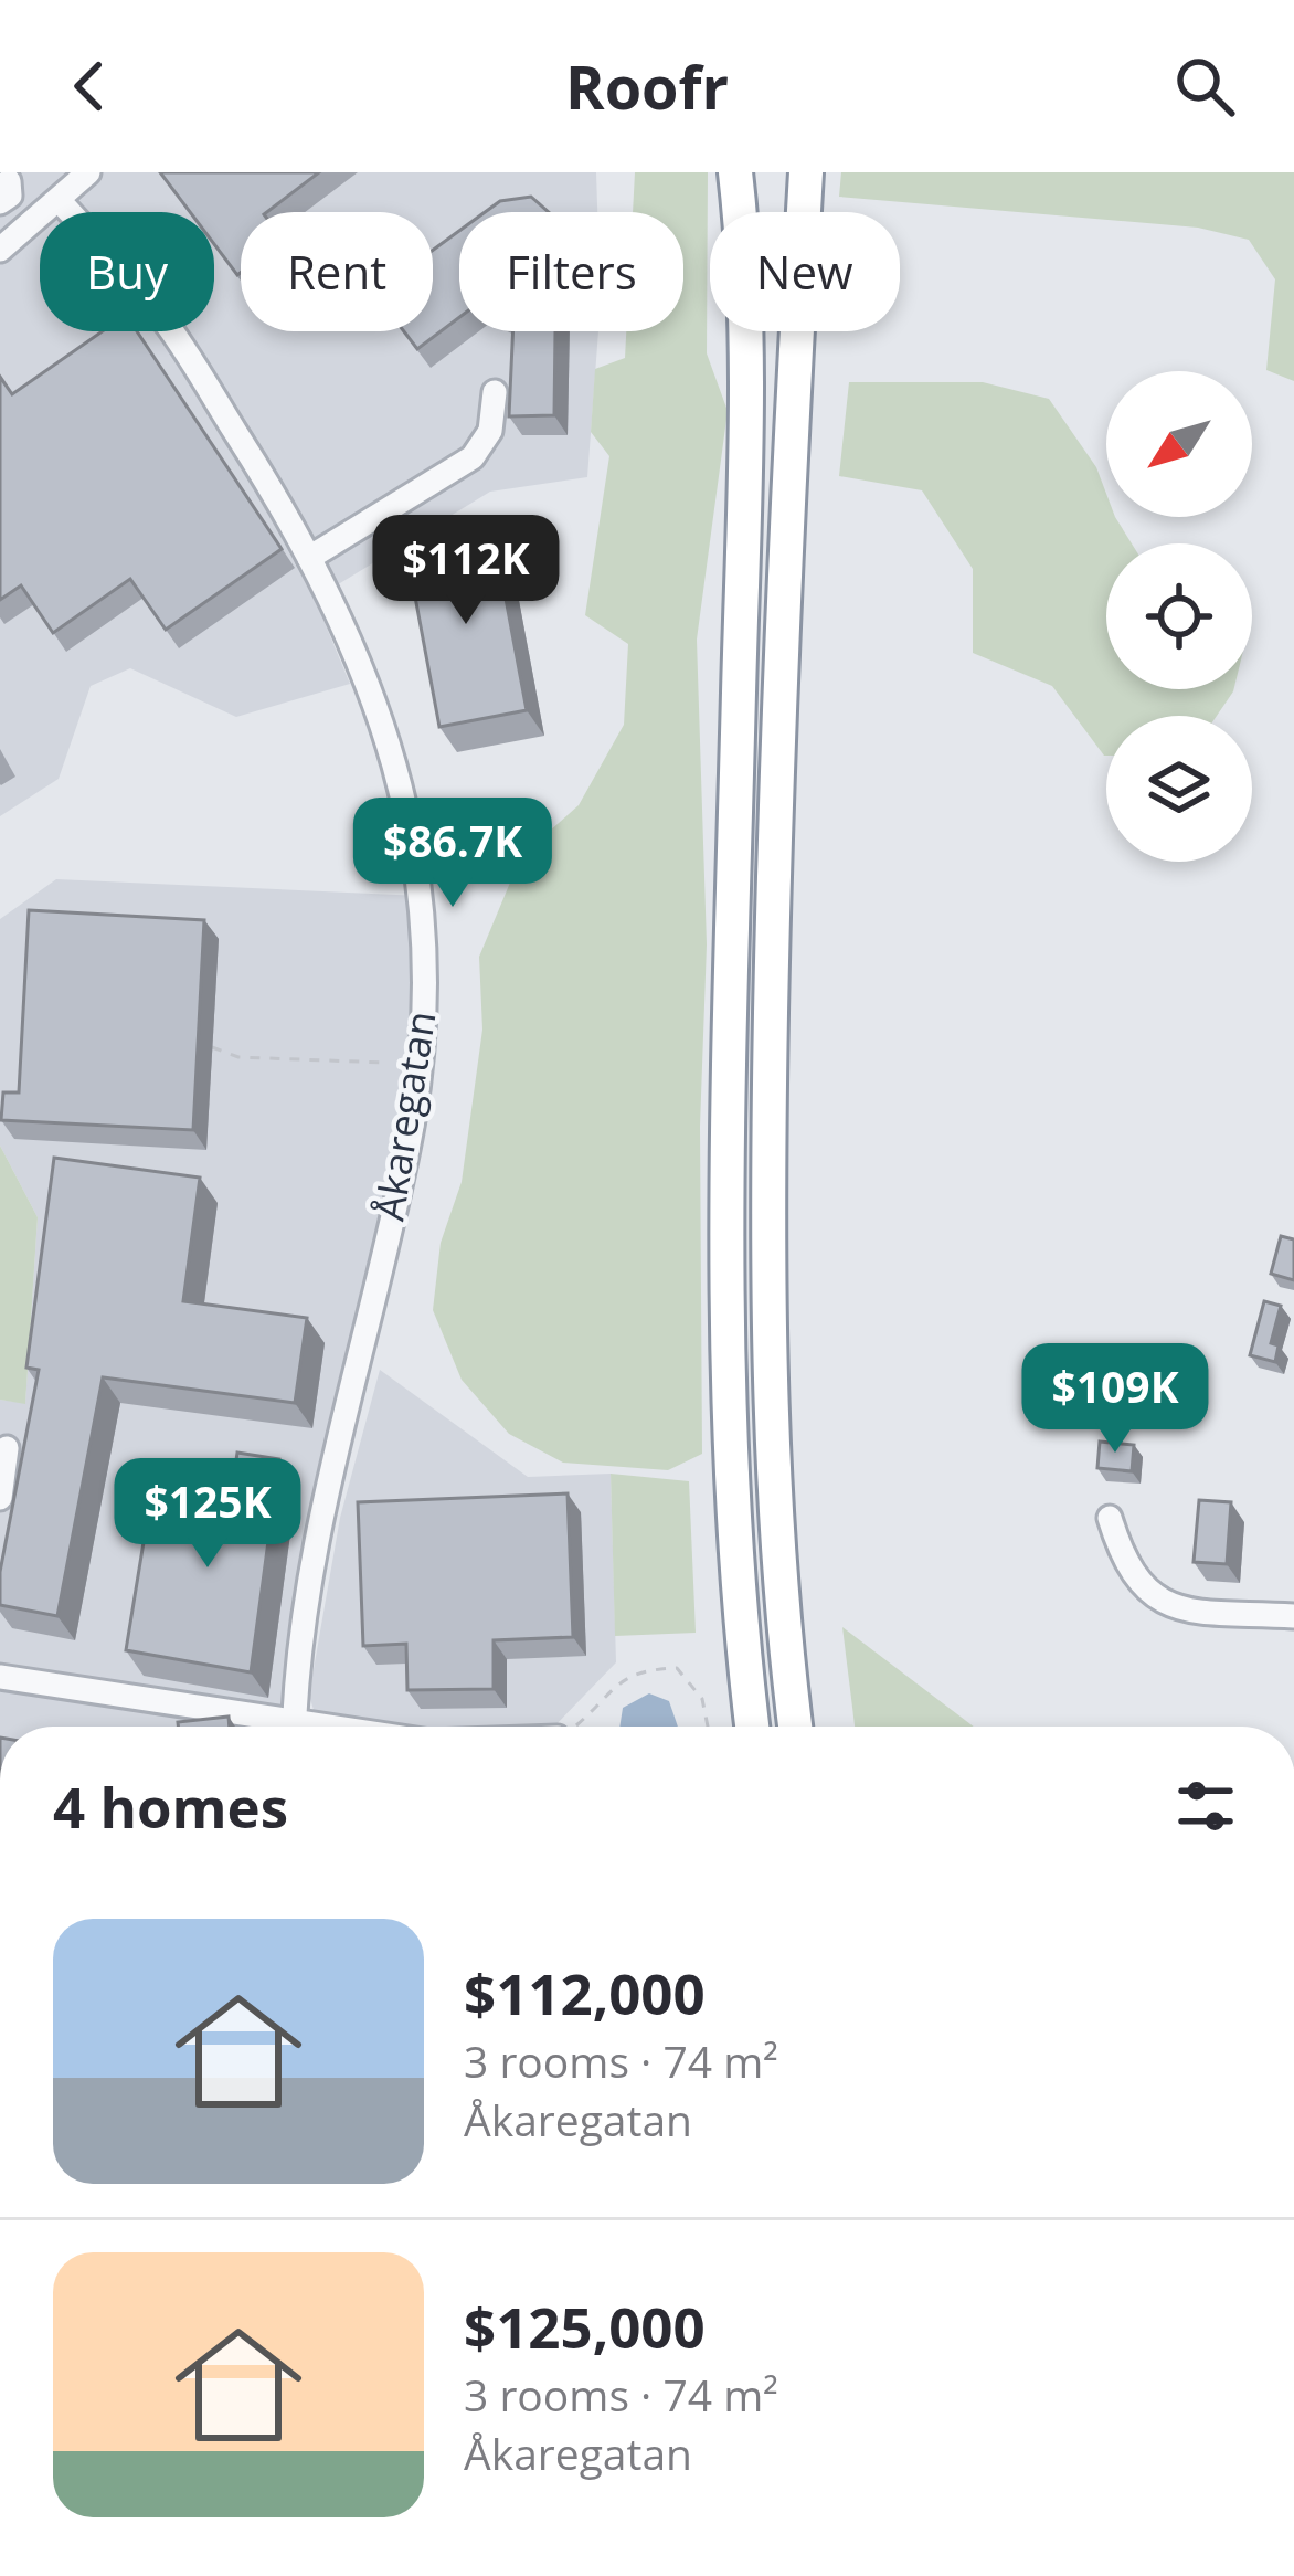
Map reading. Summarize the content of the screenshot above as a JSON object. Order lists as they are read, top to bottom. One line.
{"streets":{"street":["Åkaregatan"]},"north":"bottom left","page":{"header":"Roofr","chip":["Buy","Rent","Filters","New"],"price":["$112K","$86.7K","$109K","$125K"],"heading":"4 homes","list":[{"name":"$112,000","note":"3 rooms · 74 m² · Åkaregatan"},{"name":"$125,000","note":"3 rooms · 74 m² · Åkaregatan"}]}}
